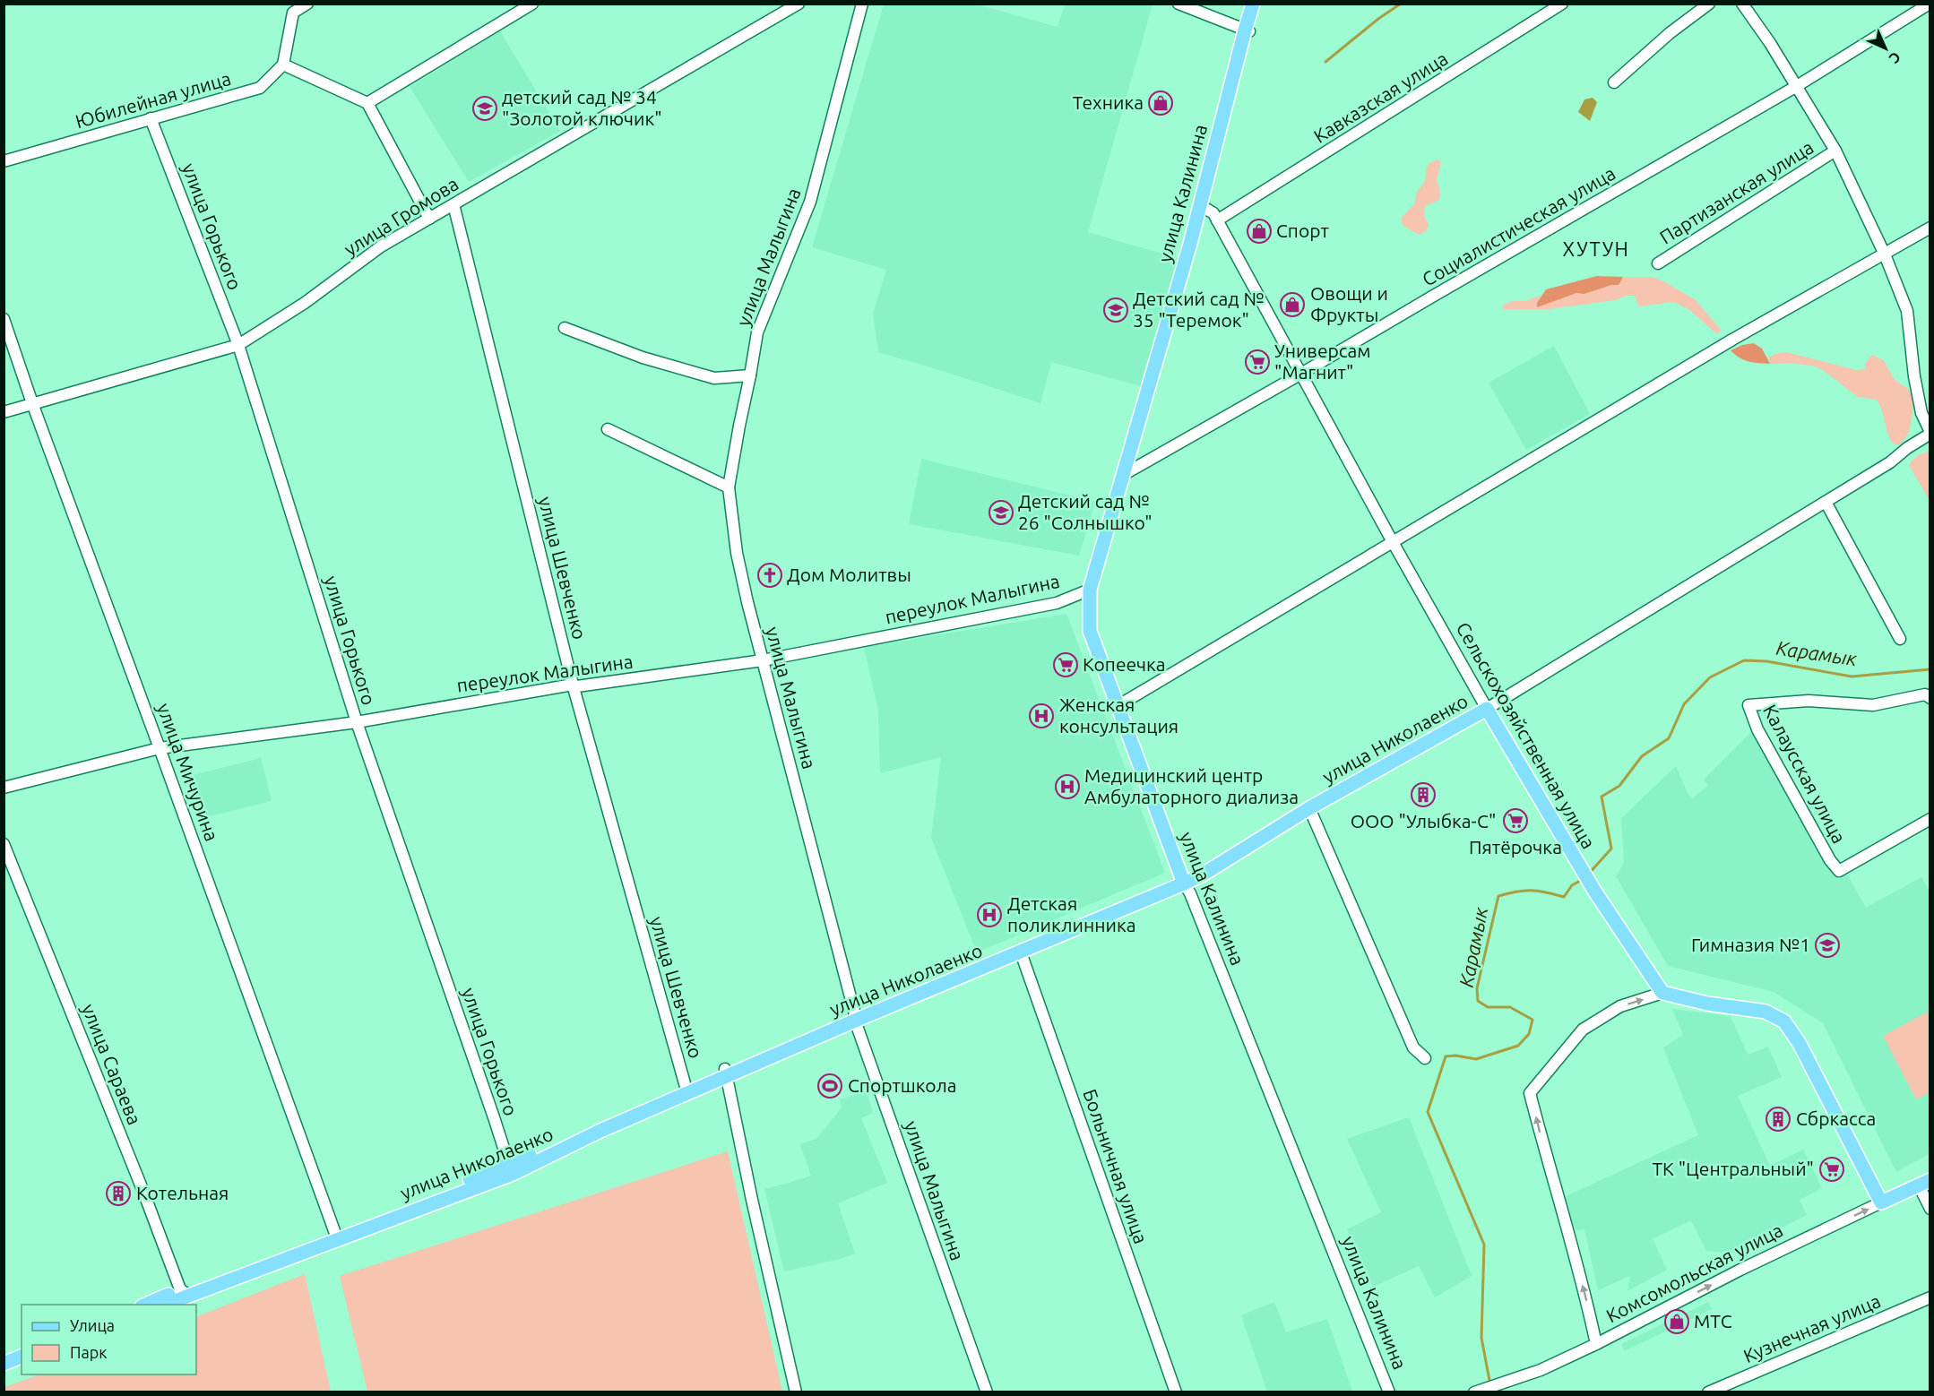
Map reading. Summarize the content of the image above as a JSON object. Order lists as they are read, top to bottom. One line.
{"streets":{"main road":["улица Калинина","Сельскохозяйственная улица","улица Николаенко","Комсомольская улица"],"street":["Кавказская улица","Юбилейная улица","Партизанская улица","улица Громова","улица Горького","Социалистическая улица","улица Малыгина","улица Шевченко","переулок Малыгина","улица Мичурина","Калаусская улица","улица Сараева","Больничная улица","Кузнечная улица"]},"crossings":[["Кавказская улица","Сельскохозяйственная улица"],["Юбилейная улица","улица Горького"],["Партизанская улица","Социалистическая улица"],["Партизанская улица","улица Николаенко"],["улица Калинина","Социалистическая улица"],["улица Калинина","переулок Малыгина"],["улица Калинина","Сельскохозяйственная улица"],["улица Калинина","улица Николаенко"],["улица Громова","улица Горького"],["улица Громова","улица Шевченко"],["улица Громова","улица Мичурина"],["улица Горького","переулок Малыгина"],["улица Горького","улица Николаенко"],["Социалистическая улица","Сельскохозяйственная улица"],["улица Малыгина","переулок Малыгина"],["улица Малыгина","улица Николаенко"],["улица Шевченко","переулок Малыгина"],["улица Шевченко","улица Николаенко"],["переулок Малыгина","улица Мичурина"],["Сельскохозяйственная улица","улица Николаенко"],["улица Николаенко","улица Мичурина"],["улица Николаенко","улица Сараева"],["улица Николаенко","Больничная улица"]],"one_way":["Комсомольская улица"],"districts":["ХУТУН"],"water":["Карамык"],"places":{"shop":["Техника","Спорт","Овощи и Фрукты","МТС"],"school or university":["детский сад № 34 \"Золотой ключик\"","Детский сад № 35 \"Теремок\"","Детский сад № 26 \"Солнышко\"","Гимназия №1"],"supermarket":["Универсам \"Магнит\"","Копеечка","Пятёрочка","ТК \"Центральный\""],"church":["Дом Молитвы"],"hospital":["Женская консультация","Медицинский центр Амбулаторного диализа","Детская поликлинника"],"building":["ООО \"Улыбка-С\"","Сбркасса","Котельная"],"sports":["Спортшкола"]},"legend":["Улица","Парк"],"north":"bottom right"}
